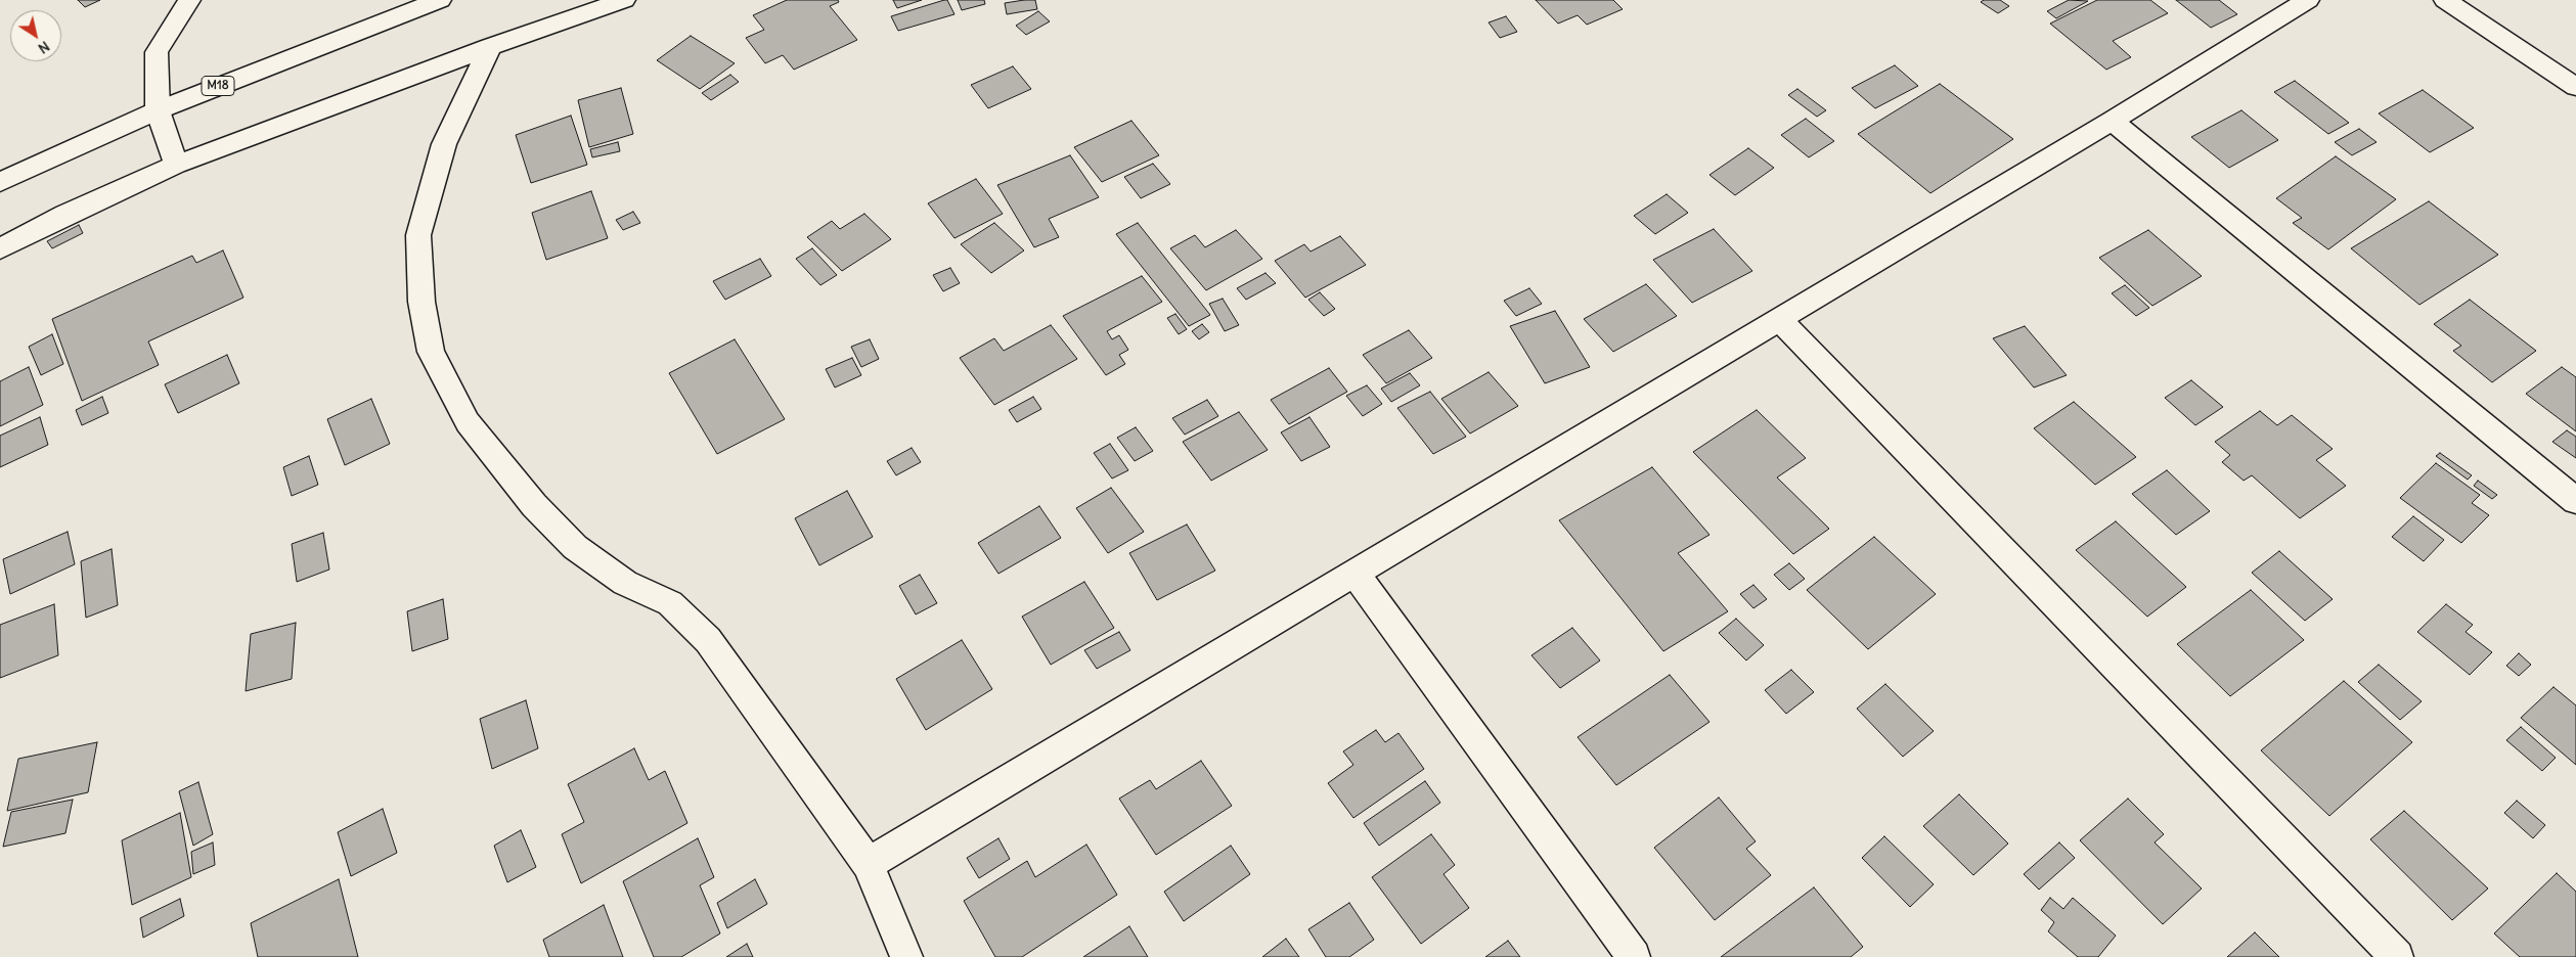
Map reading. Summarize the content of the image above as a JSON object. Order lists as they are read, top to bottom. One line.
{"streets":{"street":["M18"]},"north":"bottom right"}
